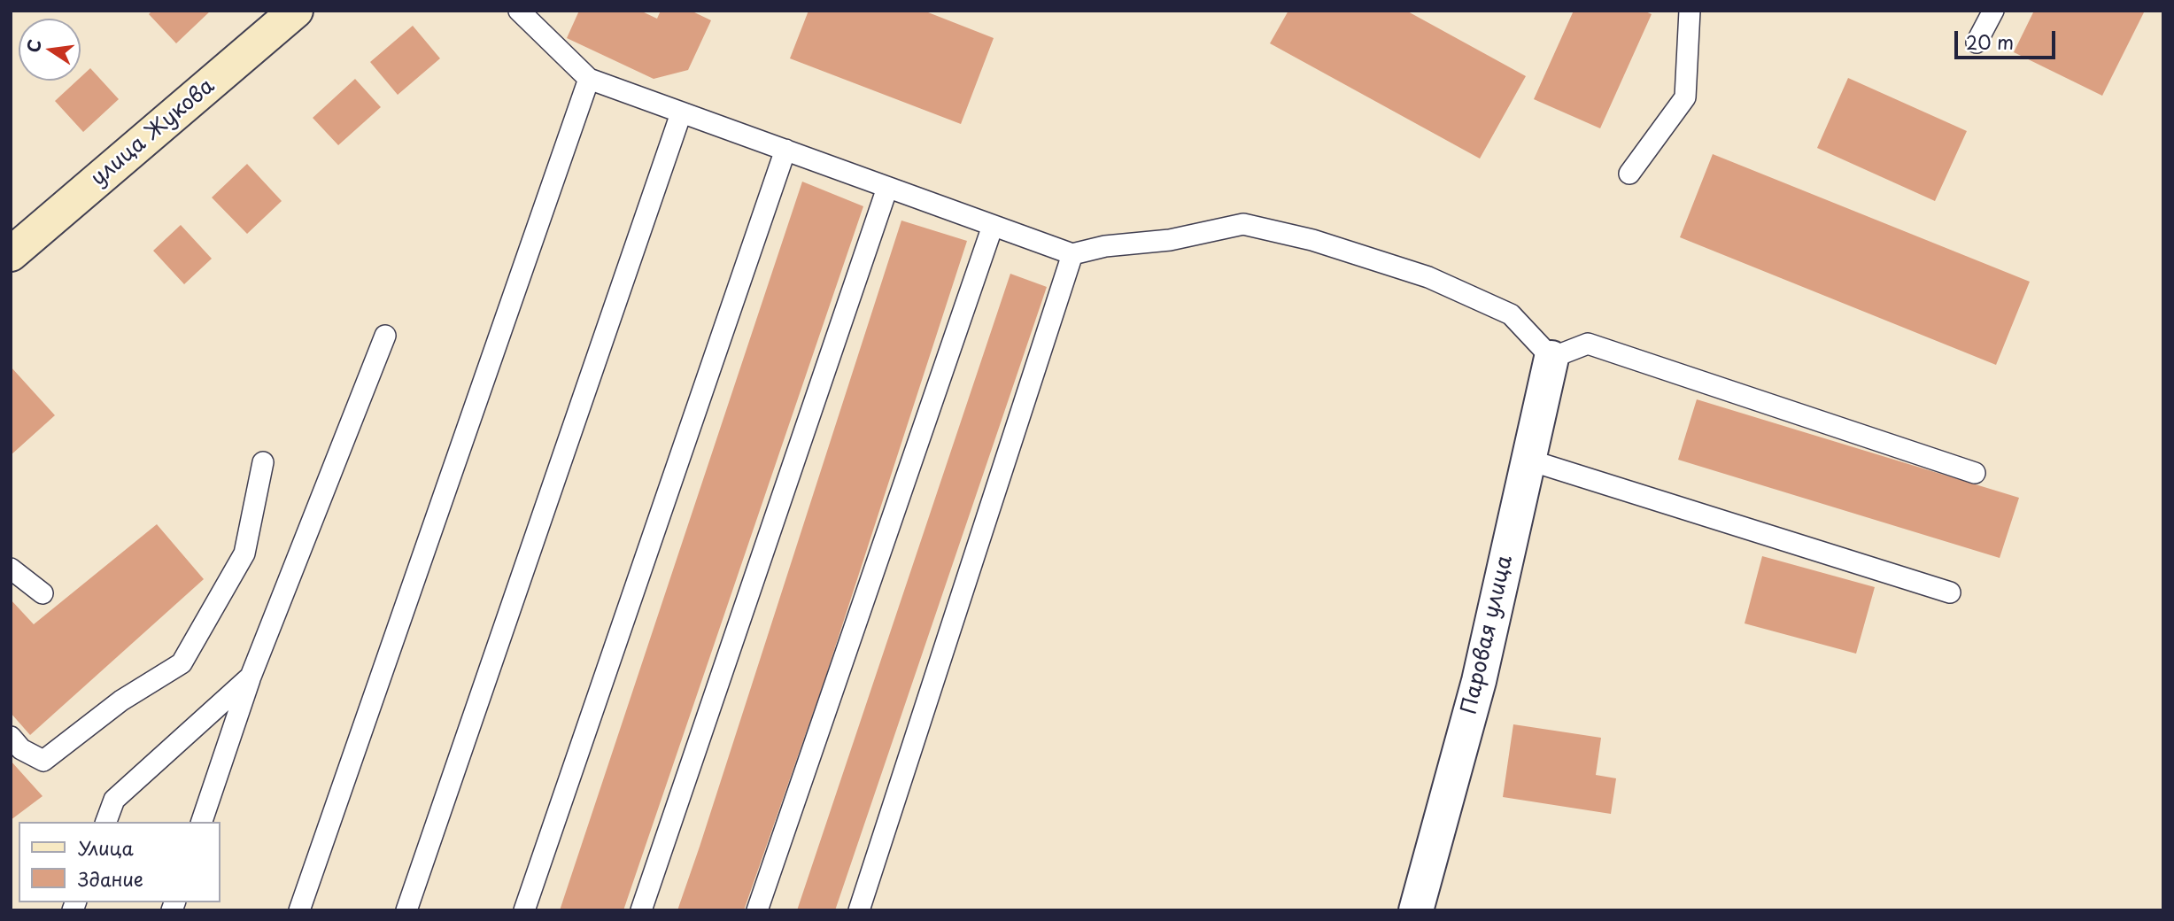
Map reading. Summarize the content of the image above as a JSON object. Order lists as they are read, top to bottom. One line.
{"streets":{"main road":["улица Жукова"],"street":["Паровая улица"]},"legend":["Улица","Здание"],"scale_bar":"20 m","north":"left"}
